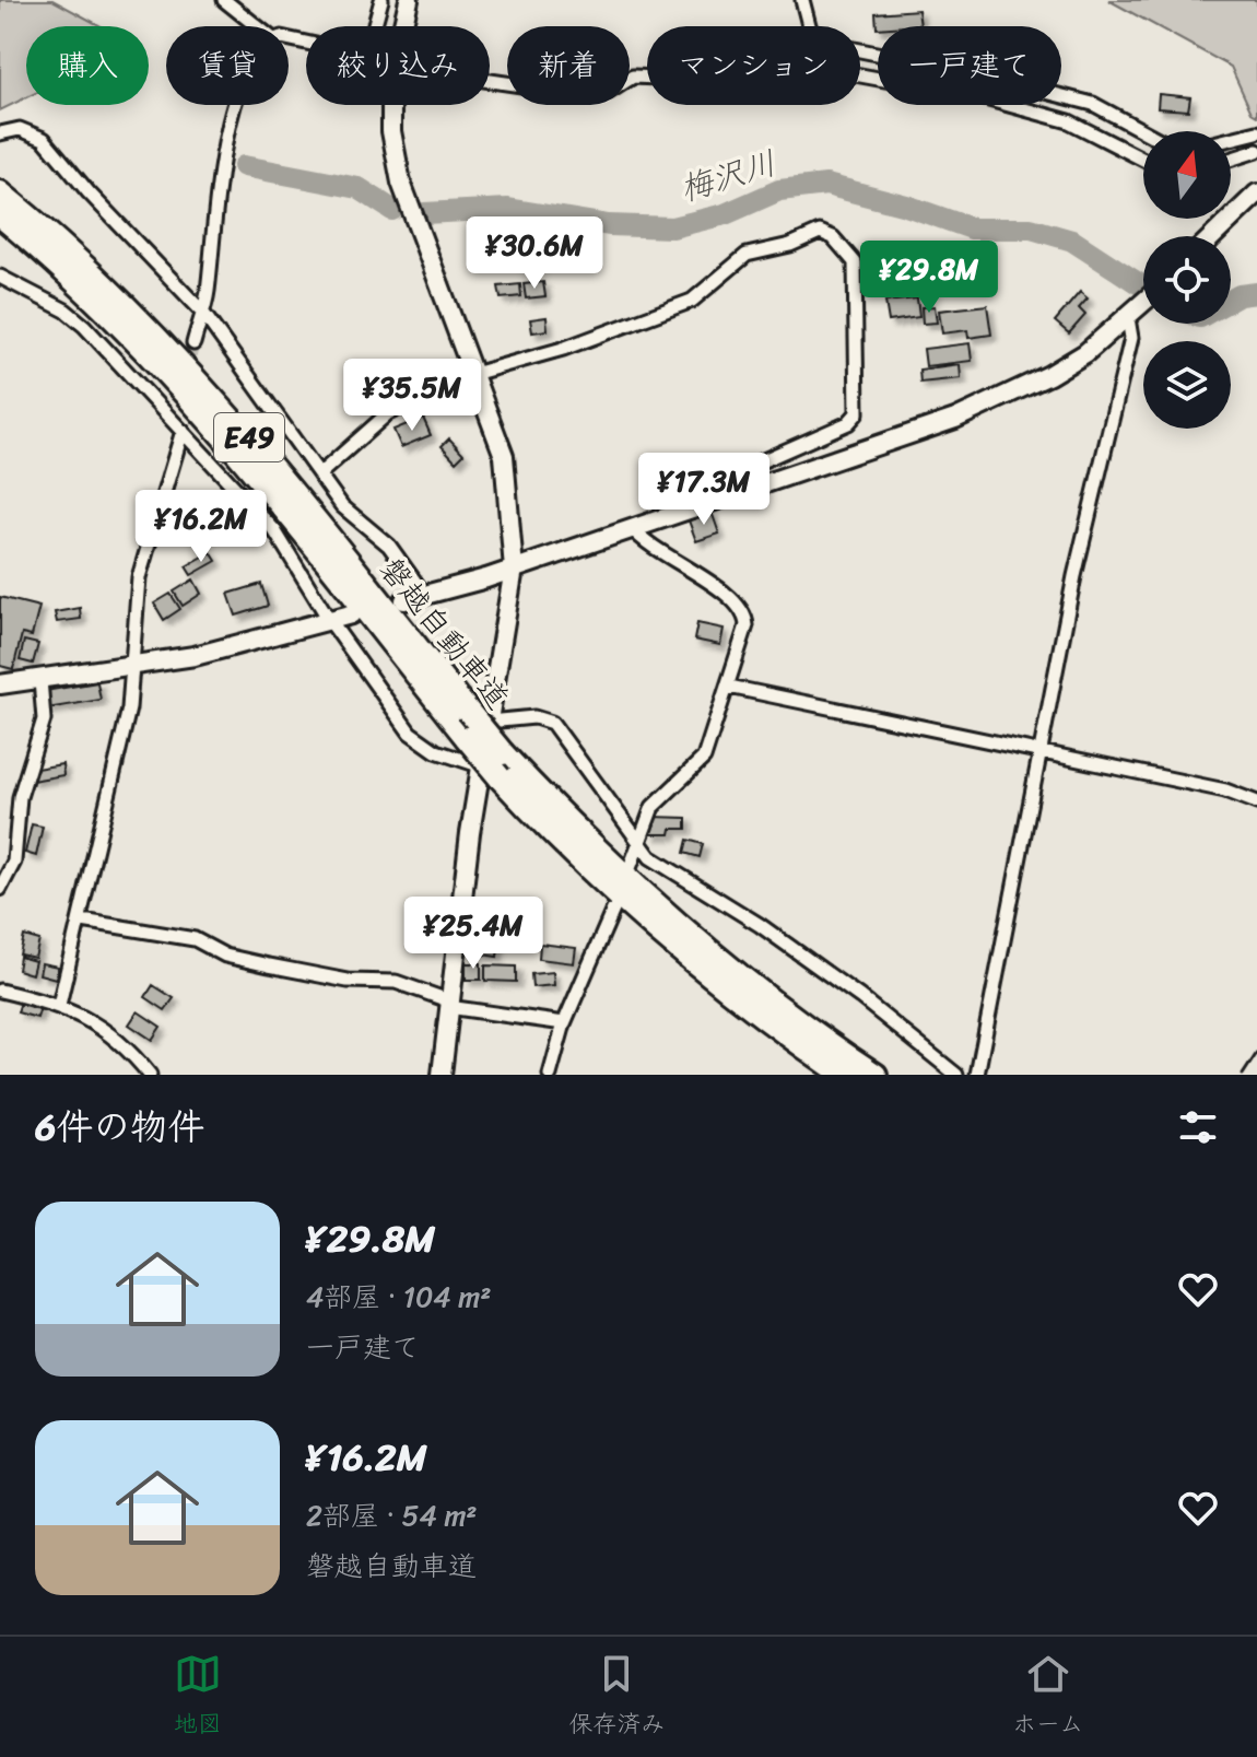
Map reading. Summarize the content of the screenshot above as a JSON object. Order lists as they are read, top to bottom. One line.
{"streets":{"highway":["E49","磐越自動車道"]},"water":["梅沢川"],"north":"top","page":{"chip":["購入","賃貸","絞り込み","新着","マンション","一戸建て"],"price":["¥30.6M","¥29.8M","¥35.5M","¥17.3M","¥16.2M","¥25.4M"],"heading":"6件の物件","list":[{"name":"¥29.8M","note":"4部屋 · 104 m² · 一戸建て"},{"name":"¥16.2M","note":"2部屋 · 54 m² · 磐越自動車道"}],"tabs":["地図","保存済み","ホーム"]}}
